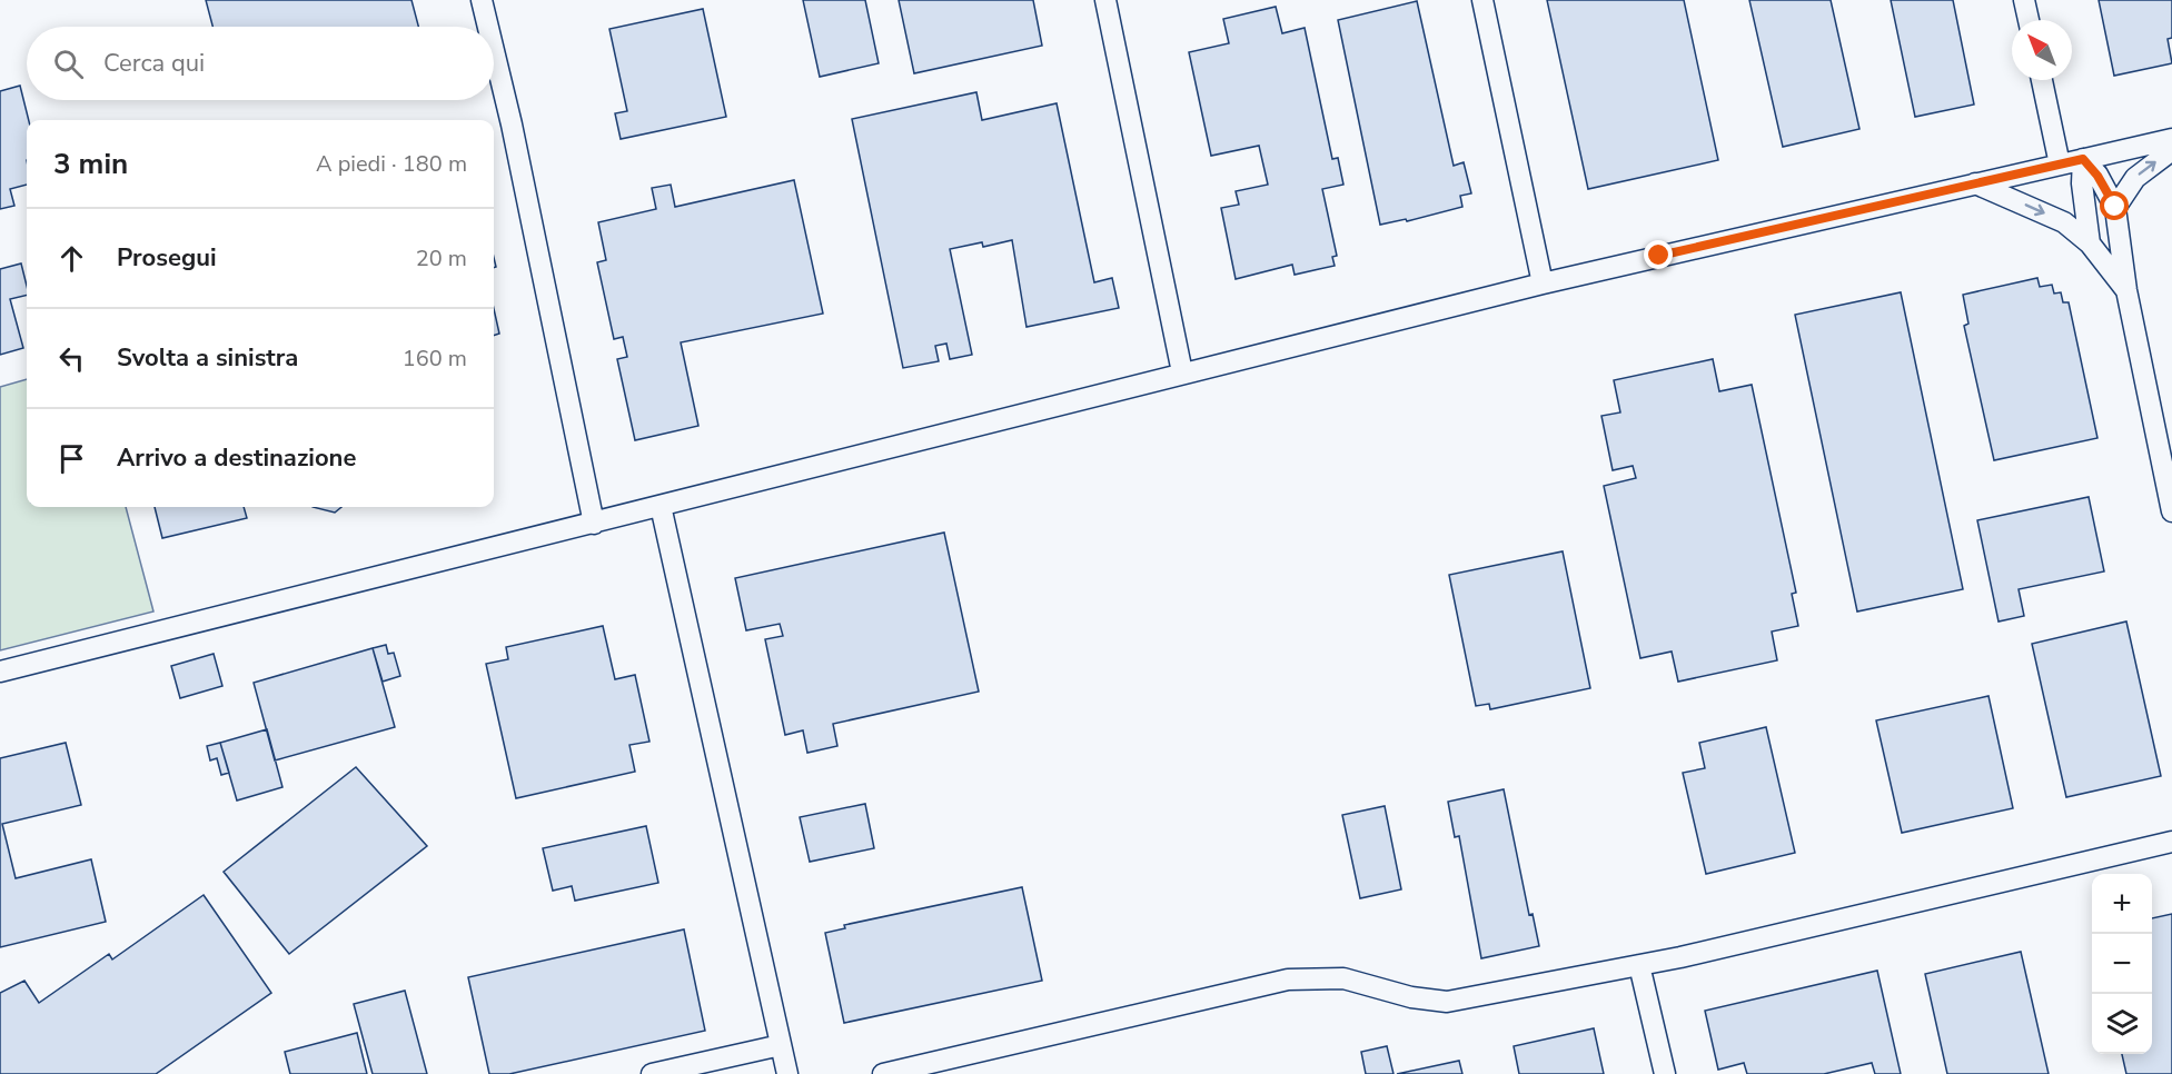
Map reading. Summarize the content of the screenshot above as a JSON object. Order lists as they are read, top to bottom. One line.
{"north":"top left","page":{"search":"Cerca qui","heading":["3 min","A piedi · 180 m"],"list":[["Prosegui","20 m"],["Svolta a sinistra","160 m"],"Arrivo a destinazione"],"map_buttons":["+","−"]}}
